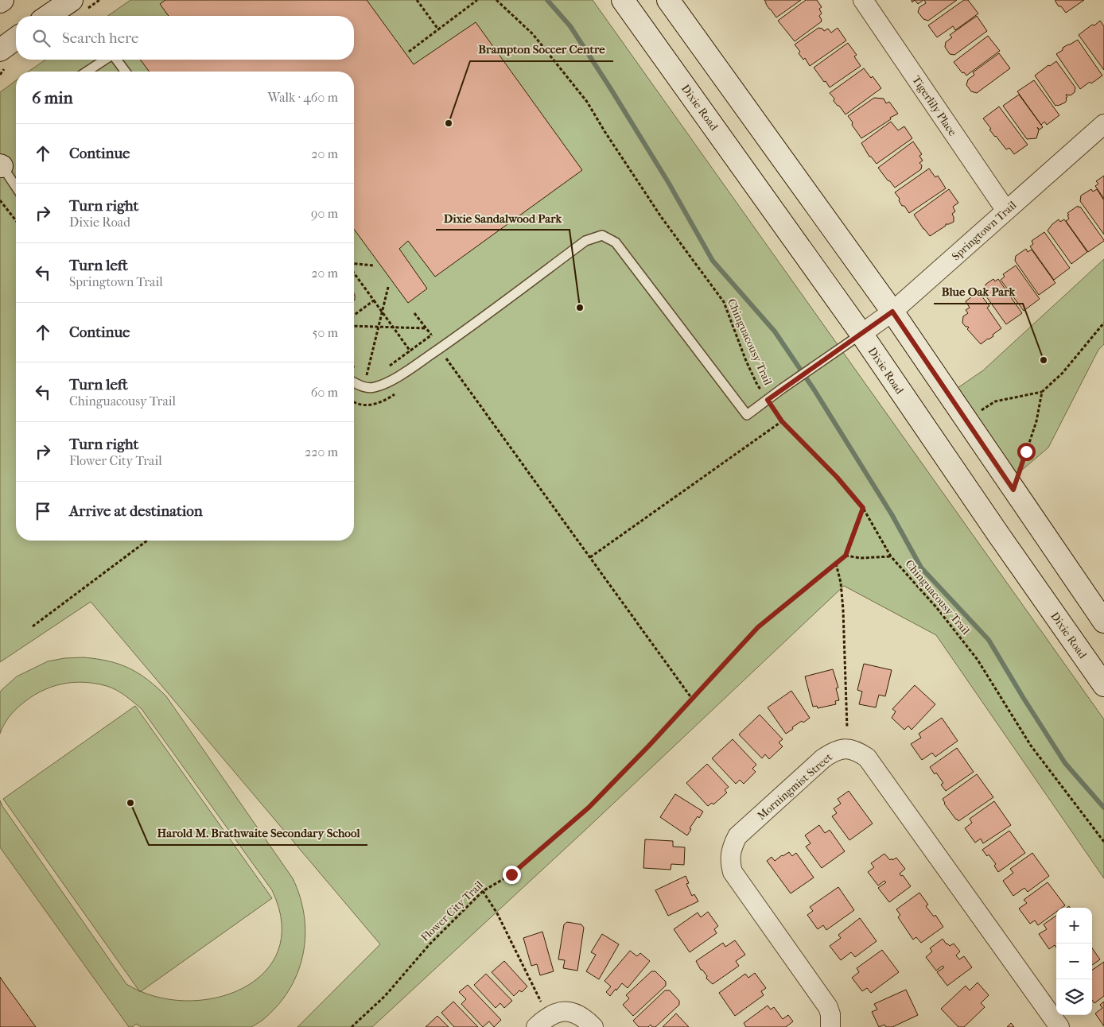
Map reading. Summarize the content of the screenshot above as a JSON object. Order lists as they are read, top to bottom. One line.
{"streets":{"main road":["Dixie Road"],"street":["Tigerlily Place","Springtown Trail","Morningmist Street"],"path":["Chinguacousy Trail","Flower City Trail"]},"crossings":[["Tigerlily Place","Springtown Trail"],["Dixie Road","Springtown Trail"]],"places":["Brampton Soccer Centre","Dixie Sandalwood Park","Blue Oak Park","Harold M. Brathwaite Secondary School"],"page":{"search":"Search here","heading":["6 min","Walk · 460 m"],"list":[["Continue","20 m"],["Turn right","Dixie Road","90 m"],["Turn left","Springtown Trail","20 m"],["Continue","50 m"],["Turn left","Chinguacousy Trail","60 m"],["Turn right","Flower City Trail","220 m"],"Arrive at destination"],"map_buttons":["+","−"]}}
